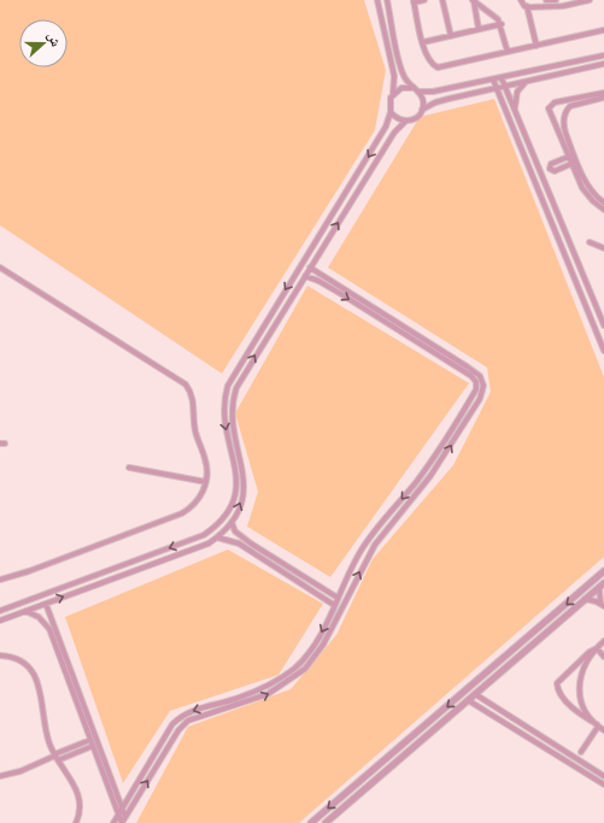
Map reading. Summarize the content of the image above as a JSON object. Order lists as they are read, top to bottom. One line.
{"north":"right"}
